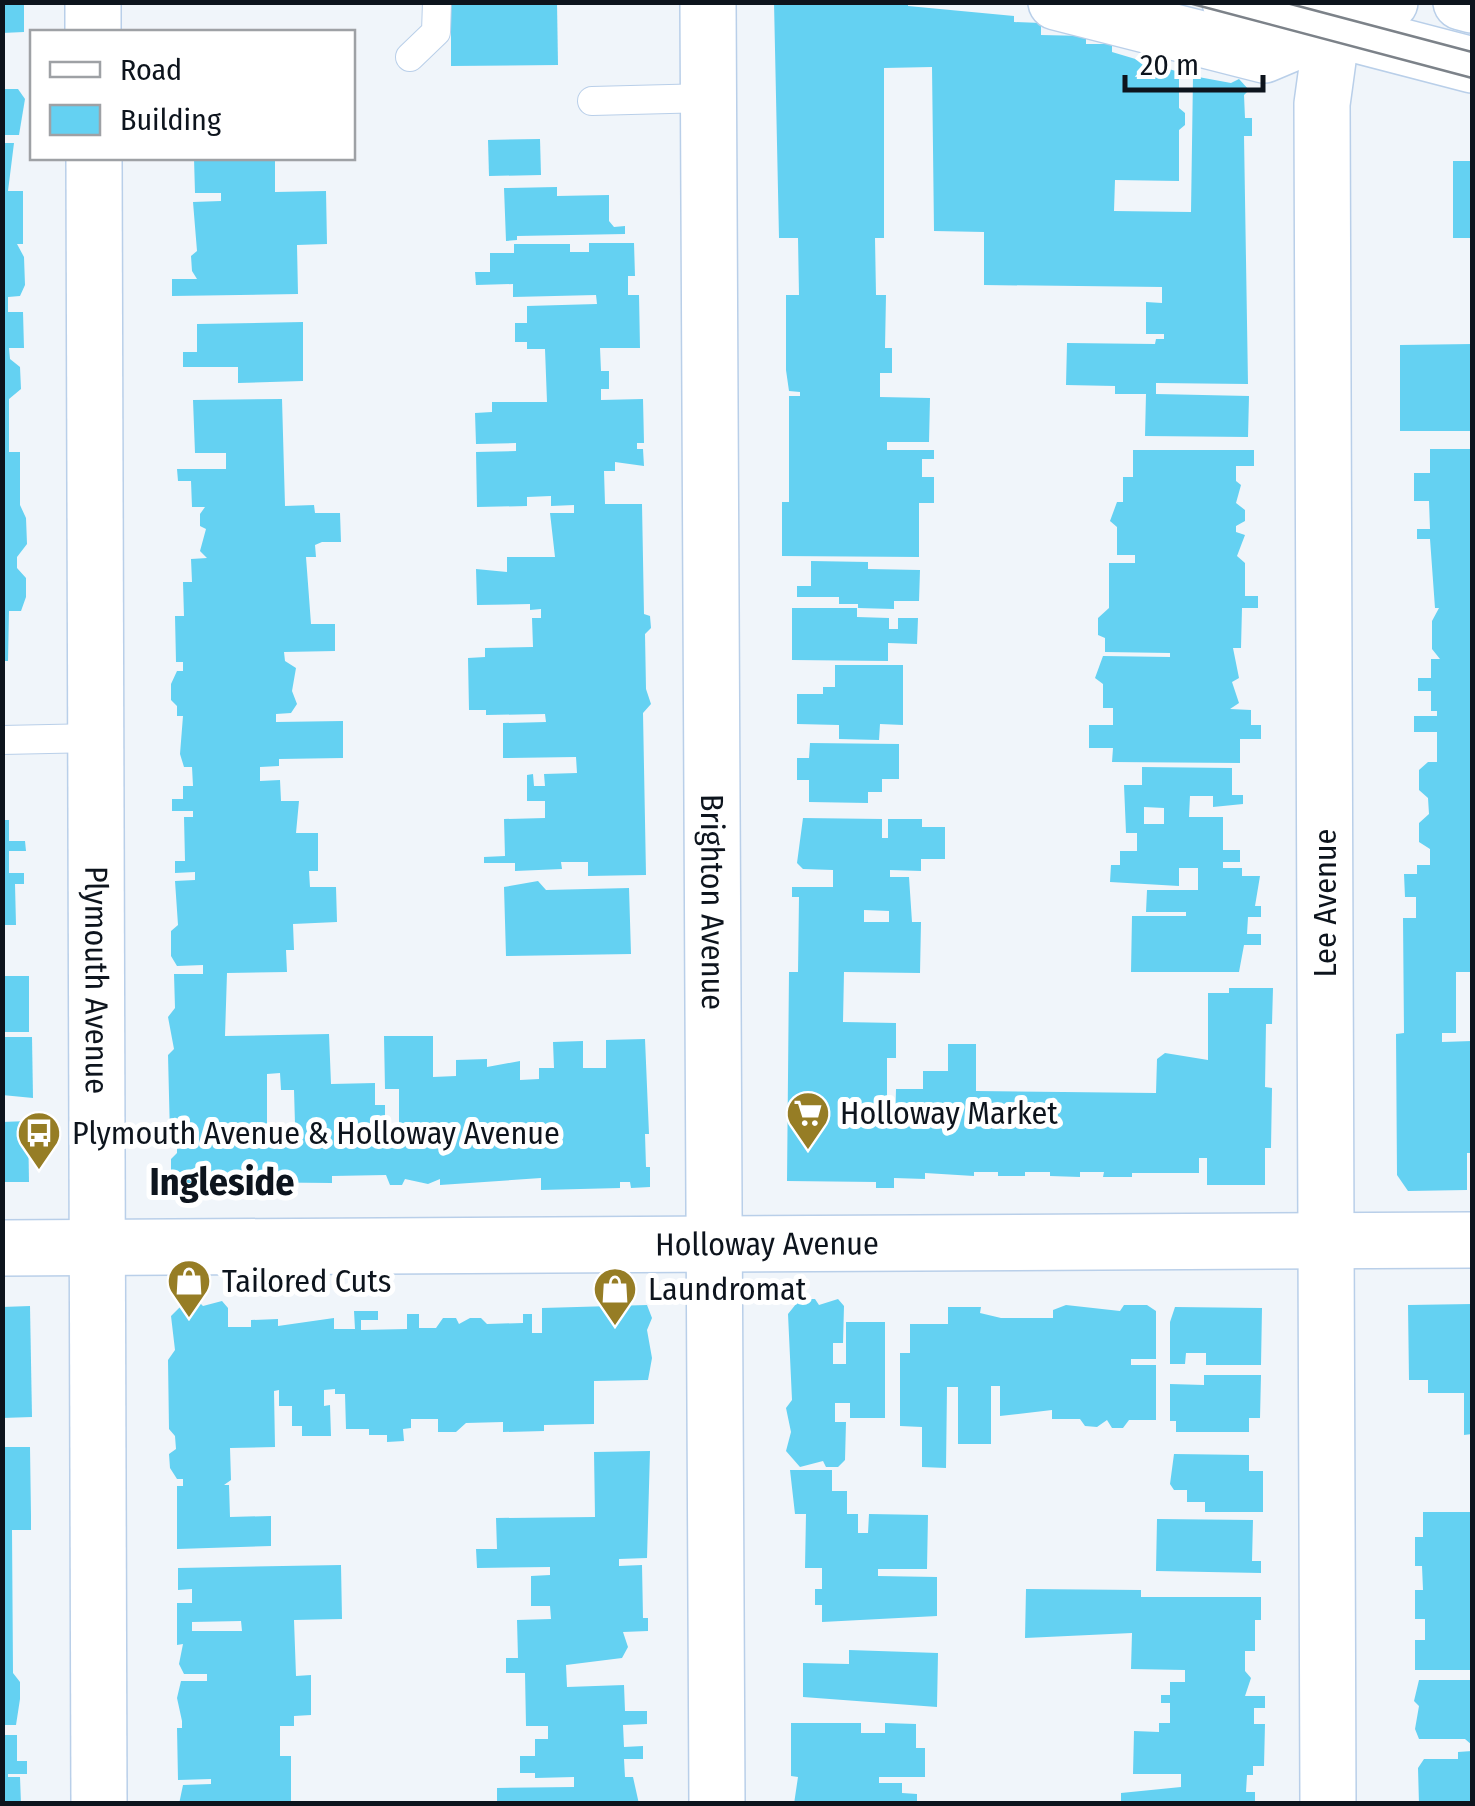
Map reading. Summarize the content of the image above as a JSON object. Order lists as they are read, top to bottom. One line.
{"streets":{"street":["Brighton Avenue","Lee Avenue","Plymouth Avenue","Holloway Avenue"]},"crossings":[["Brighton Avenue","Holloway Avenue"],["Lee Avenue","Holloway Avenue"],["Plymouth Avenue","Holloway Avenue"]],"districts":["Ingleside"],"places":{"supermarket":["Holloway Market"],"bus stop":["Plymouth Avenue & Holloway Avenue"],"shop":["Tailored Cuts","Laundromat"]},"legend":["Road","Building"],"scale_bar":"20 m"}
